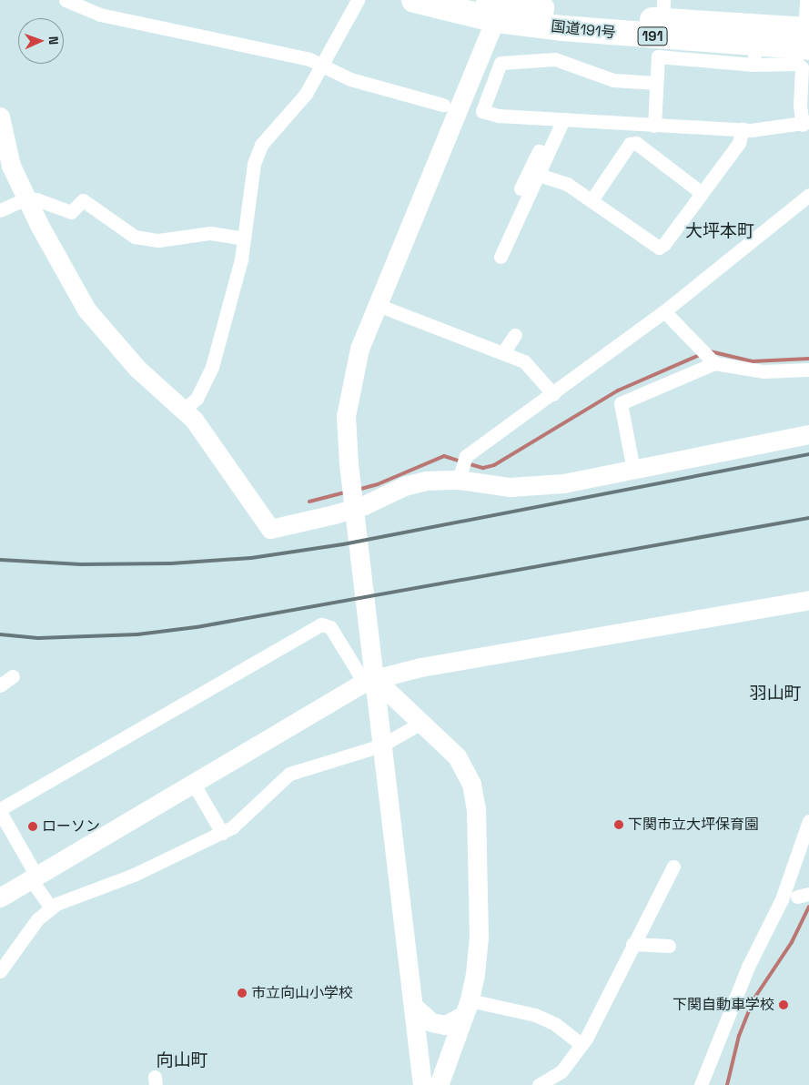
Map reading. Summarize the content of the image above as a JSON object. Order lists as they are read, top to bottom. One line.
{"streets":{"highway":["国道191号","191"]},"districts":["大坪本町","羽山町","向山町"],"places":["下関市立大坪保育園","ローソン","市立向山小学校","下関自動車学校"],"north":"right"}
